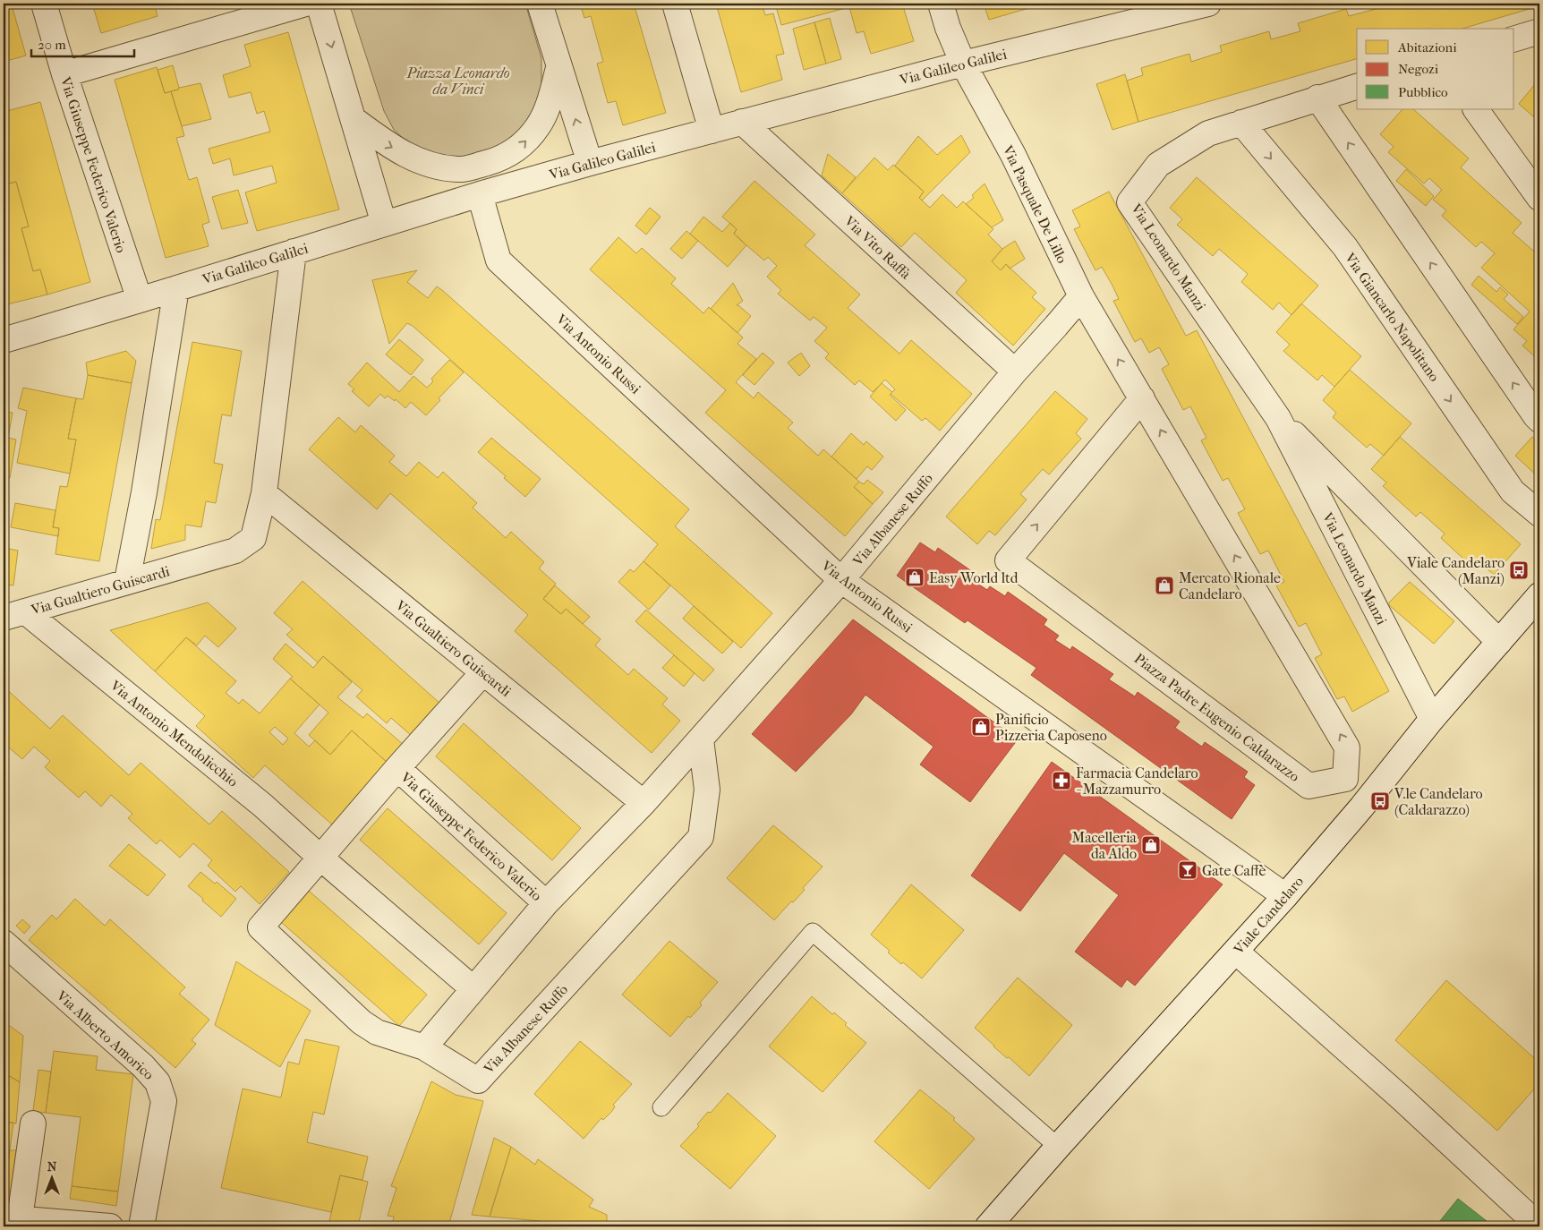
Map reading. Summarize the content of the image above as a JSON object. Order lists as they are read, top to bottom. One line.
{"streets":{"street":["Via Galileo Galilei","Via Giuseppe Federico Valerio","Via Pasquale De Lillo","Via Vito Raffa","Via Leonardo Manzi","Via Giancarlo Napolitano","Via Antonio Russi","Via Albanese Ruffo","Via Gualtiero Guiscardi","Piazza Padre Eugenio Caldarazzo","Via Antonio Mendolicchio","Viale Candelaro","Via Alberto Amorico"]},"crossings":[["Via Galileo Galilei","Via Giuseppe Federico Valerio"],["Via Galileo Galilei","Via Pasquale De Lillo"],["Via Galileo Galilei","Via Vito Raffa"],["Via Galileo Galilei","Via Antonio Russi"],["Via Galileo Galilei","Via Gualtiero Guiscardi"],["Via Giuseppe Federico Valerio","Via Albanese Ruffo"],["Via Pasquale De Lillo","Via Albanese Ruffo"],["Via Pasquale De Lillo","Piazza Padre Eugenio Caldarazzo"],["Via Vito Raffa","Via Albanese Ruffo"],["Via Leonardo Manzi","Via Giancarlo Napolitano"],["Via Leonardo Manzi","Viale Candelaro"],["Via Antonio Russi","Via Albanese Ruffo"],["Via Antonio Russi","Viale Candelaro"],["Via Albanese Ruffo","Via Gualtiero Guiscardi"],["Via Albanese Ruffo","Via Antonio Mendolicchio"],["Via Gualtiero Guiscardi","Via Antonio Mendolicchio"]],"parks":["Piazza Leonardo da Vinci"],"places":{"bus stop":["Viale Candelaro (Manzi)","V.le Candelaro (Caldarazzo)"],"shop":["Easy World ltd","Mercato Rionale Candelaro","Panificio Pizzeria Caposeno","Macelleria da Aldo"],"pharmacy":["Farmacia Candelaro - Mazzamurro"],"bar":["Gate Caffè"]},"legend":["Abitazioni","Negozi","Pubblico"],"scale_bar":"20 m","north":"top"}
